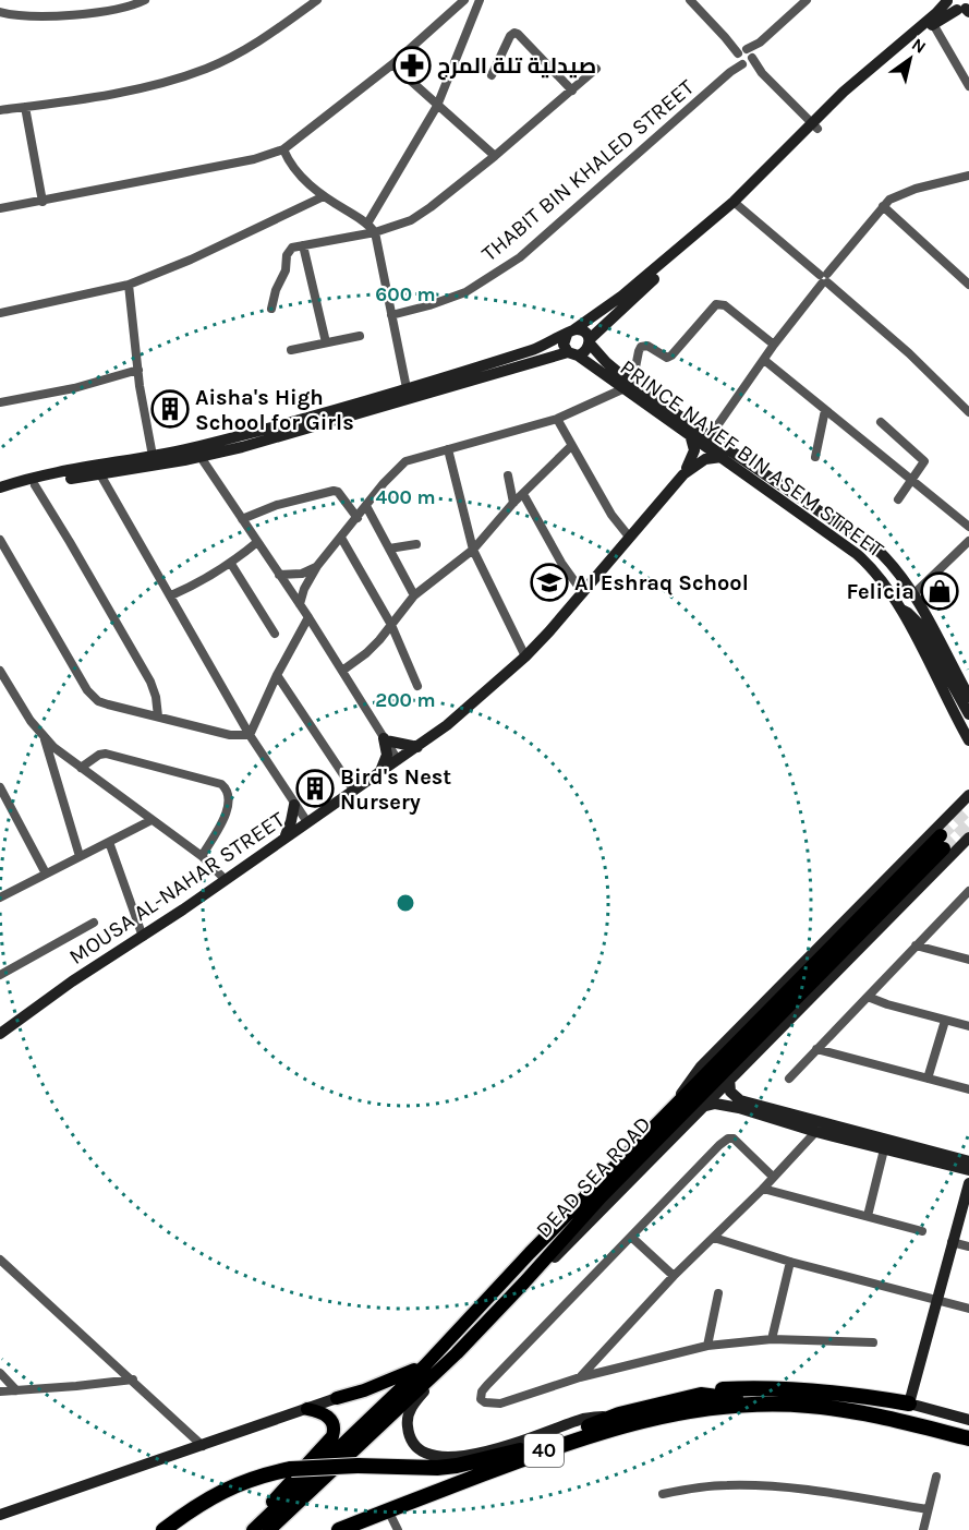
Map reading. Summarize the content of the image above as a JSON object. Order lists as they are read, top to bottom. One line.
{"streets":{"highway":["40"],"main road":["DEAD SEA ROAD"],"street":["THABIT BIN KHALED STREET","PRINCE NAYEF BIN ASEM STREET","MOUSA AL-NAHAR STREET"]},"crossings":[["PRINCE NAYEF BIN ASEM STREET","MOUSA AL-NAHAR STREET"]],"places":{"pharmacy":["صيدلية تلة المرج"],"building":["Aisha's High School for Girls","Bird's Nest Nursery"],"school or university":["Al Eshraq School"],"shop":["Felicia"]},"north":"top right","rings":["600 m","400 m","200 m"]}
